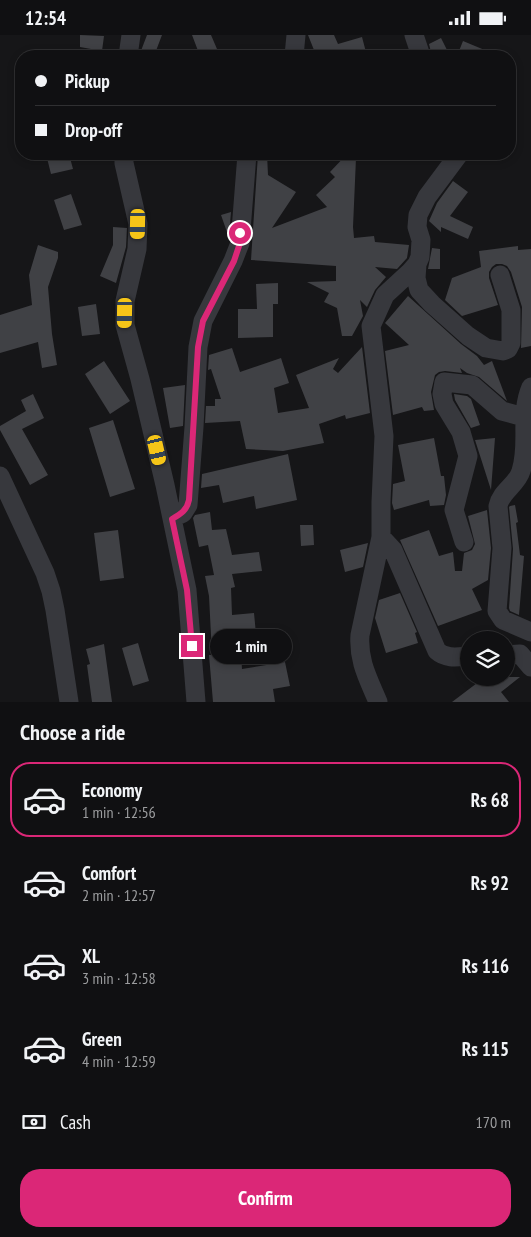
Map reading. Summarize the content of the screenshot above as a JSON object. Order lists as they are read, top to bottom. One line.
{"page":{"status":"12:54","banner":["Pickup","Drop-off"],"bubble":"1 min","heading":"Choose a ride","list":[{"name":"Economy","note":"1 min · 12:56","value":"Rs 68"},{"name":"Comfort","note":"2 min · 12:57","value":"Rs 92"},{"name":"XL","note":"3 min · 12:58","value":"Rs 116"},{"name":"Green","note":"4 min · 12:59","value":"Rs 115"}],"pay":["Cash","170 m"],"buttons":"Confirm"}}
